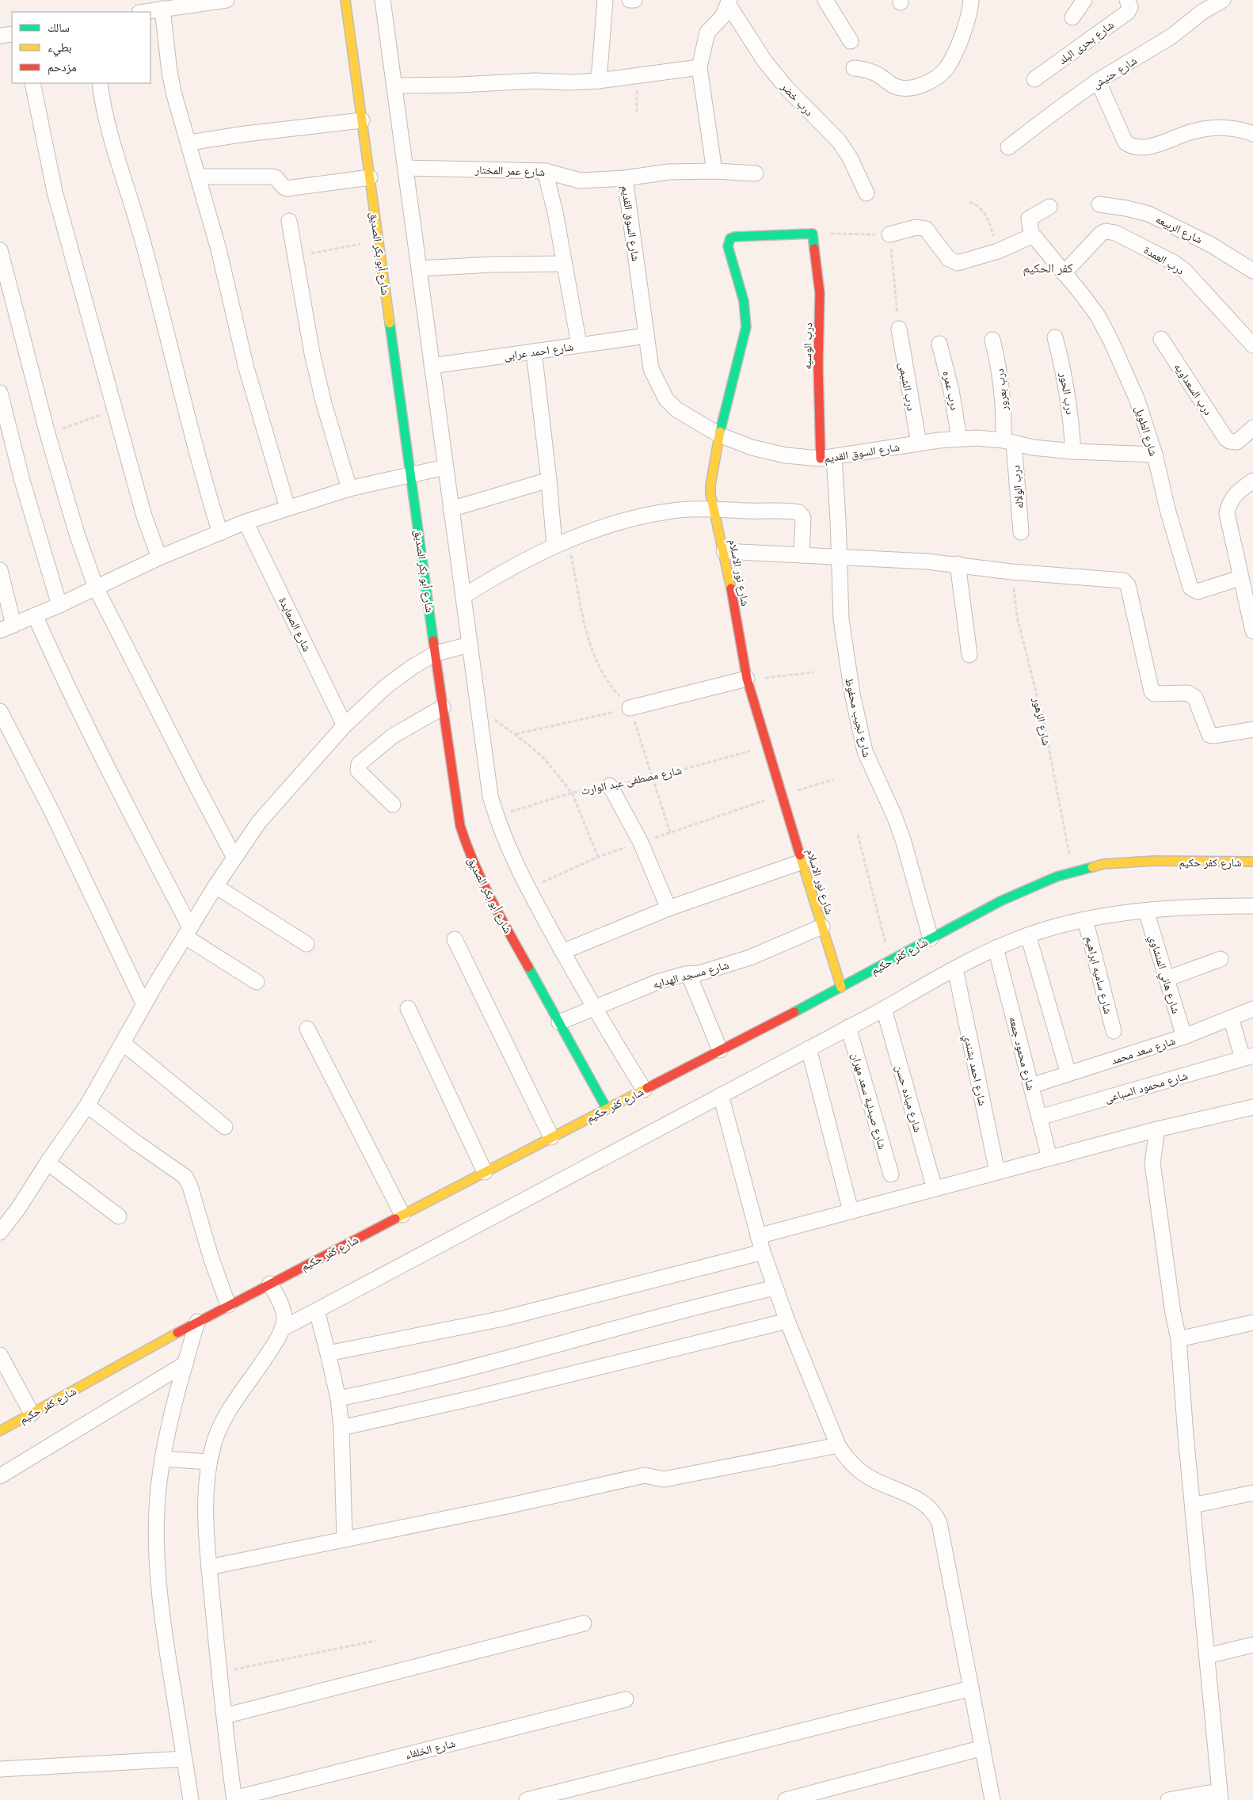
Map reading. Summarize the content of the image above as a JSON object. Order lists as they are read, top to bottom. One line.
{"streets":{"street":["شارع بحرى البلد","شارع حنيش","درب خضر","شارع عمر المختار","شارع السوق القديم","شارع الربيعه","شارع أبو بكر الصديق","درب العمدة","درب الوسيه","شارع احمد عرابى","درب الشيمى","درب السعداويه","درب بعرور","درب عمره","درب الحور","شارع الطويل","درب الولاله","شارع نور الاسلام","شارع الصعايدة","شارع نجيب محفوظ","شارع كفر حكيم","شارع مسجد الهدايه","شارع هاني المنشاوي","شارع ساميه ابراهيم","شارع سعد محمد","شارع محمود جمعه","شارع احمد بشندي","شارع محمود السباعى","شارع مياده حسن","شارع صيدلية سعد مهران","شارع الخلفاء"],"path":["شارع الزهور","شارع مصطفى عبد الوارث"]},"crossings":[["شارع عمر المختار","شارع السوق القديم"],["شارع السوق القديم","درب الوسيه"],["شارع السوق القديم","شارع احمد عرابى"],["شارع السوق القديم","درب الشيمى"],["شارع السوق القديم","درب بعرور"],["شارع السوق القديم","درب عمره"],["شارع السوق القديم","درب الحور"],["شارع السوق القديم","شارع الطويل"],["شارع السوق القديم","درب الولاله"],["شارع السوق القديم","شارع نور الاسلام"],["شارع السوق القديم","شارع نجيب محفوظ"],["شارع أبو بكر الصديق","شارع كفر حكيم"],["شارع أبو بكر الصديق","شارع مسجد الهدايه"],["درب العمدة","شارع الطويل"],["درب الوسيه","شارع نور الاسلام"],["درب الوسيه","شارع نجيب محفوظ"],["درب بعرور","درب الولاله"],["شارع نور الاسلام","شارع مصطفى عبد الوارث"],["شارع نور الاسلام","شارع كفر حكيم"],["شارع نور الاسلام","شارع مسجد الهدايه"],["شارع نجيب محفوظ","شارع كفر حكيم"],["شارع الزهور","شارع كفر حكيم"],["شارع هاني المنشاوي","شارع سعد محمد"],["شارع سعد محمد","شارع محمود جمعه"],["شارع محمود جمعه","شارع محمود السباعى"]],"districts":["كفر الحكيم"],"legend":["سالك","بطيء","مزدحم"]}
